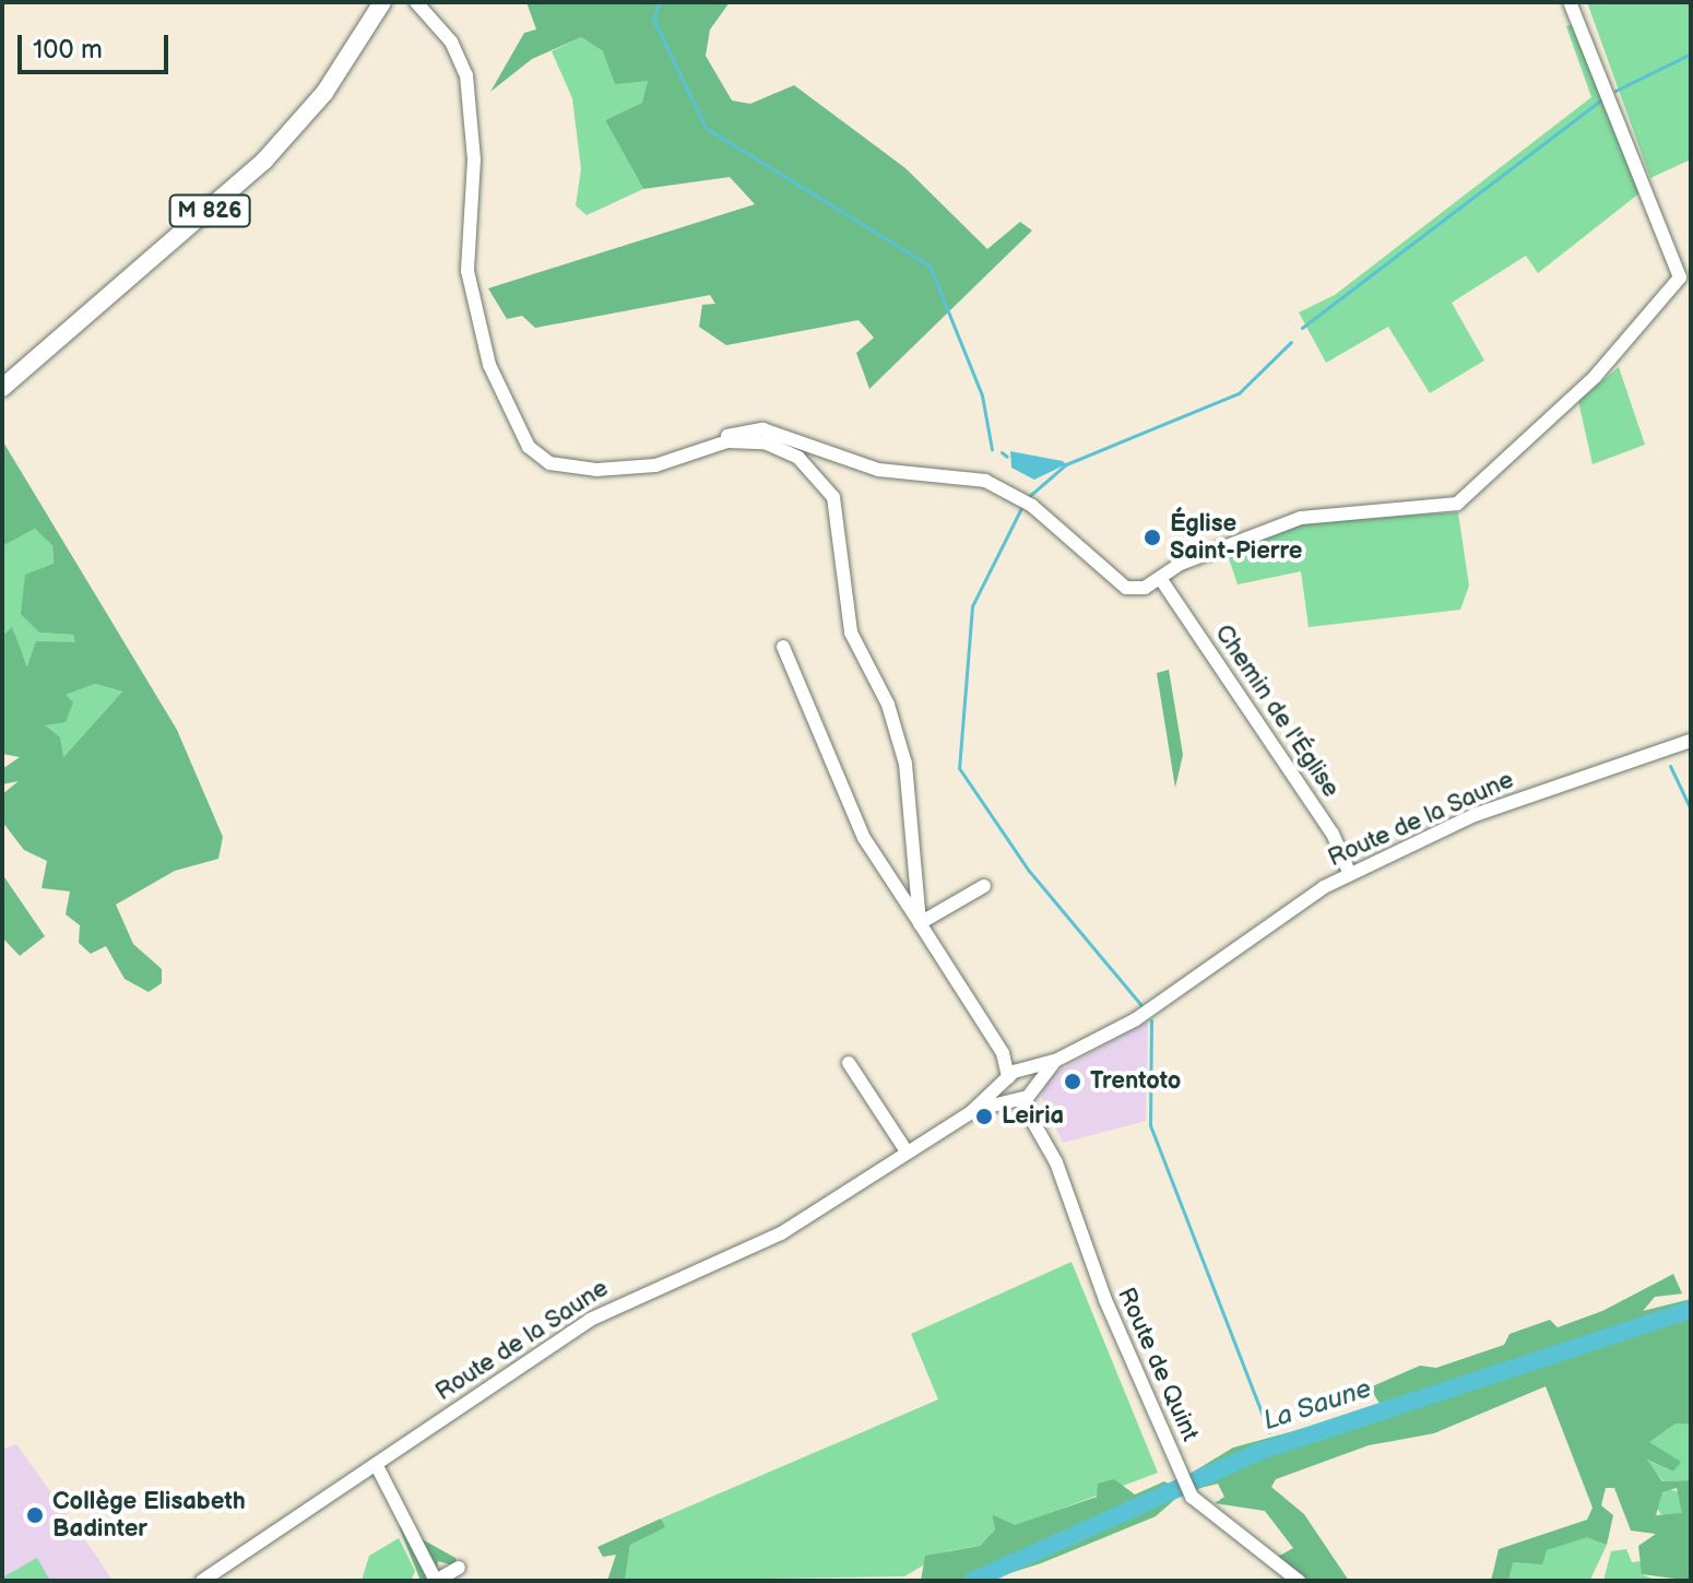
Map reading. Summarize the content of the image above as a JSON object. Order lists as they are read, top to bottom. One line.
{"streets":{"main road":["M 826"],"street":["Chemin de l'Église","Route de la Saune","Route de Quint"]},"crossings":[["Chemin de l'Église","Route de la Saune"],["Route de la Saune","Route de Quint"]],"water":["La Saune"],"places":["Église Saint-Pierre","Trentoto","Leiria","Collège Elisabeth Badinter"],"scale_bar":"100 m"}
